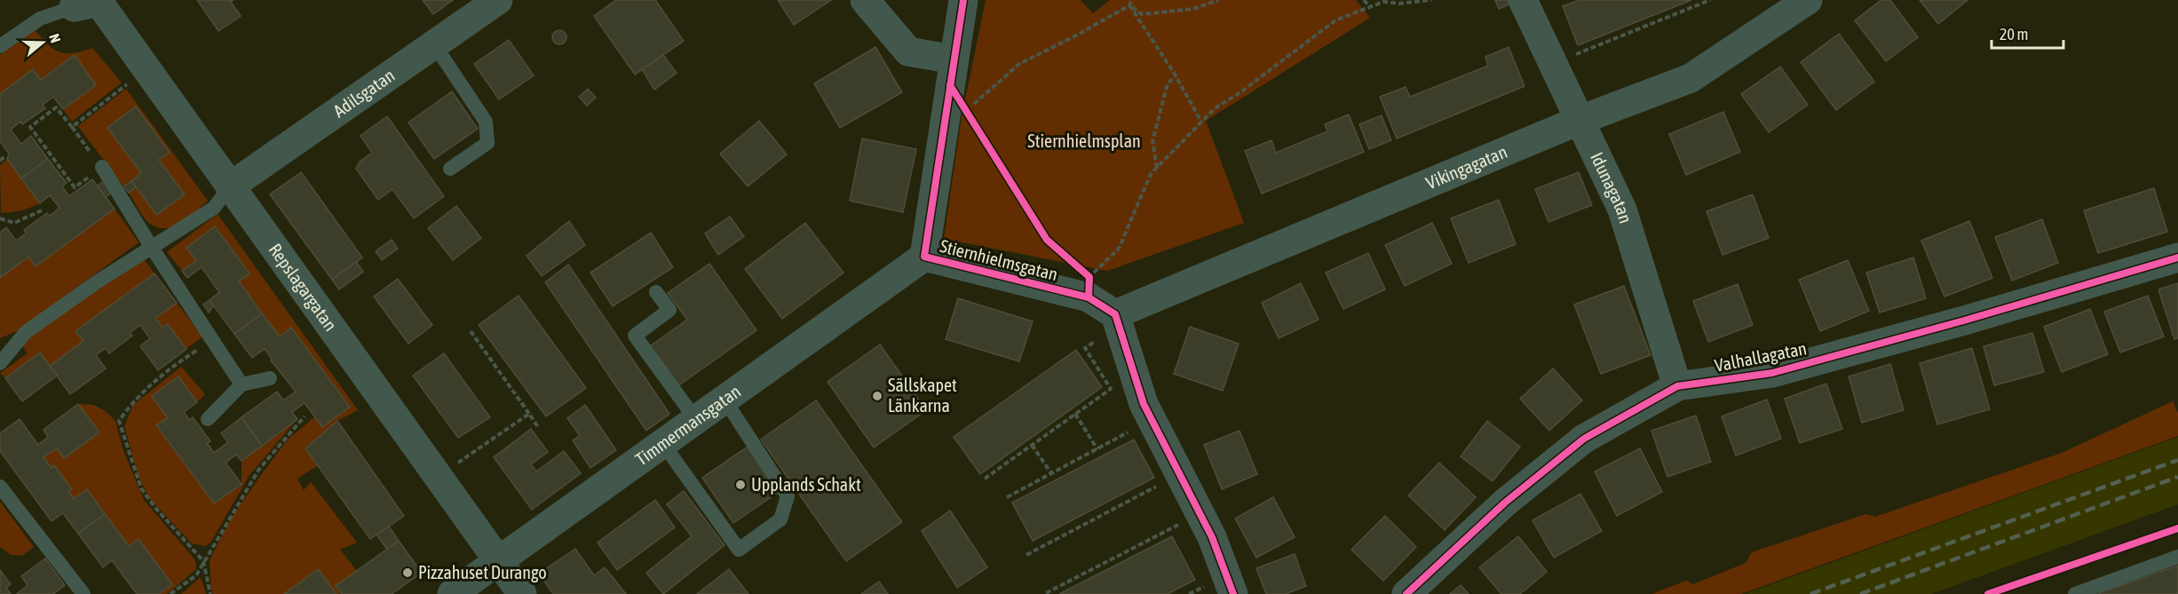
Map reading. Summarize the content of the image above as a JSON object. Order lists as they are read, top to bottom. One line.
{"streets":{"street":["Adilsgatan","Vikingagatan","Idunagatan","Stiernhielmsgatan","Repslagargatan","Valhallagatan","Timmermansgatan"]},"crossings":[["Adilsgatan","Repslagargatan"],["Vikingagatan","Idunagatan"],["Vikingagatan","Stiernhielmsgatan"],["Idunagatan","Valhallagatan"],["Stiernhielmsgatan","Timmermansgatan"],["Repslagargatan","Timmermansgatan"]],"parks":["Stiernhielmsplan"],"places":["Sällskapet Länkarna","Upplands Schakt","Pizzahuset Durango"],"scale_bar":"20 m","north":"right"}
